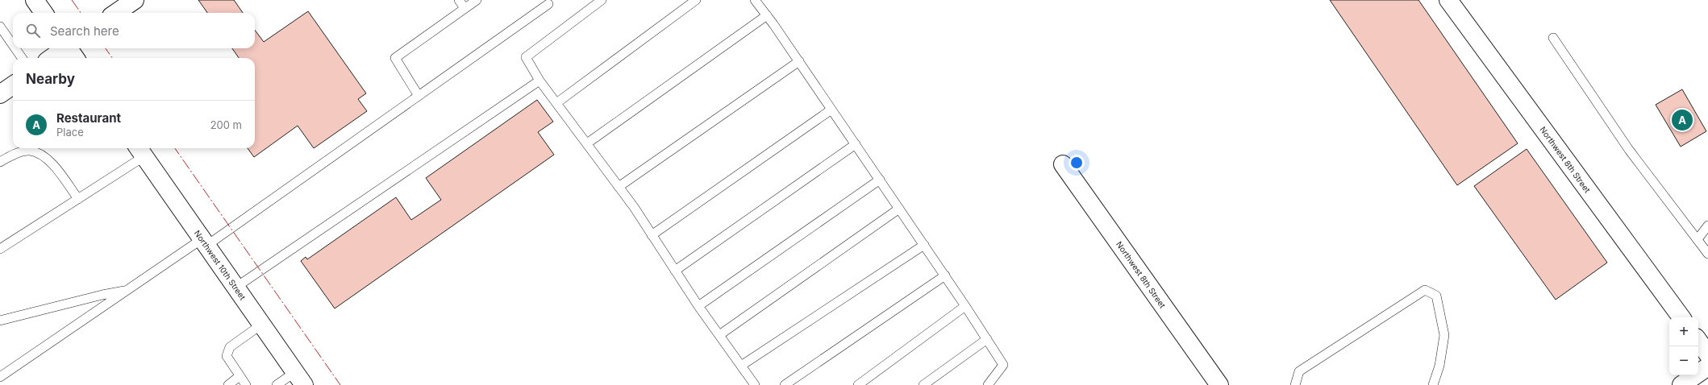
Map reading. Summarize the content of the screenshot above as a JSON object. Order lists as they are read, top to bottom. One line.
{"streets":{"street":["Northwest 8th Street","Northwest 10th Street"]},"page":{"search":"Search here","heading":"Nearby","list":[{"mark":"A","name":"Restaurant","note":"Place","value":"200 m"}],"pins":"A","map_buttons":["+","−"]}}
